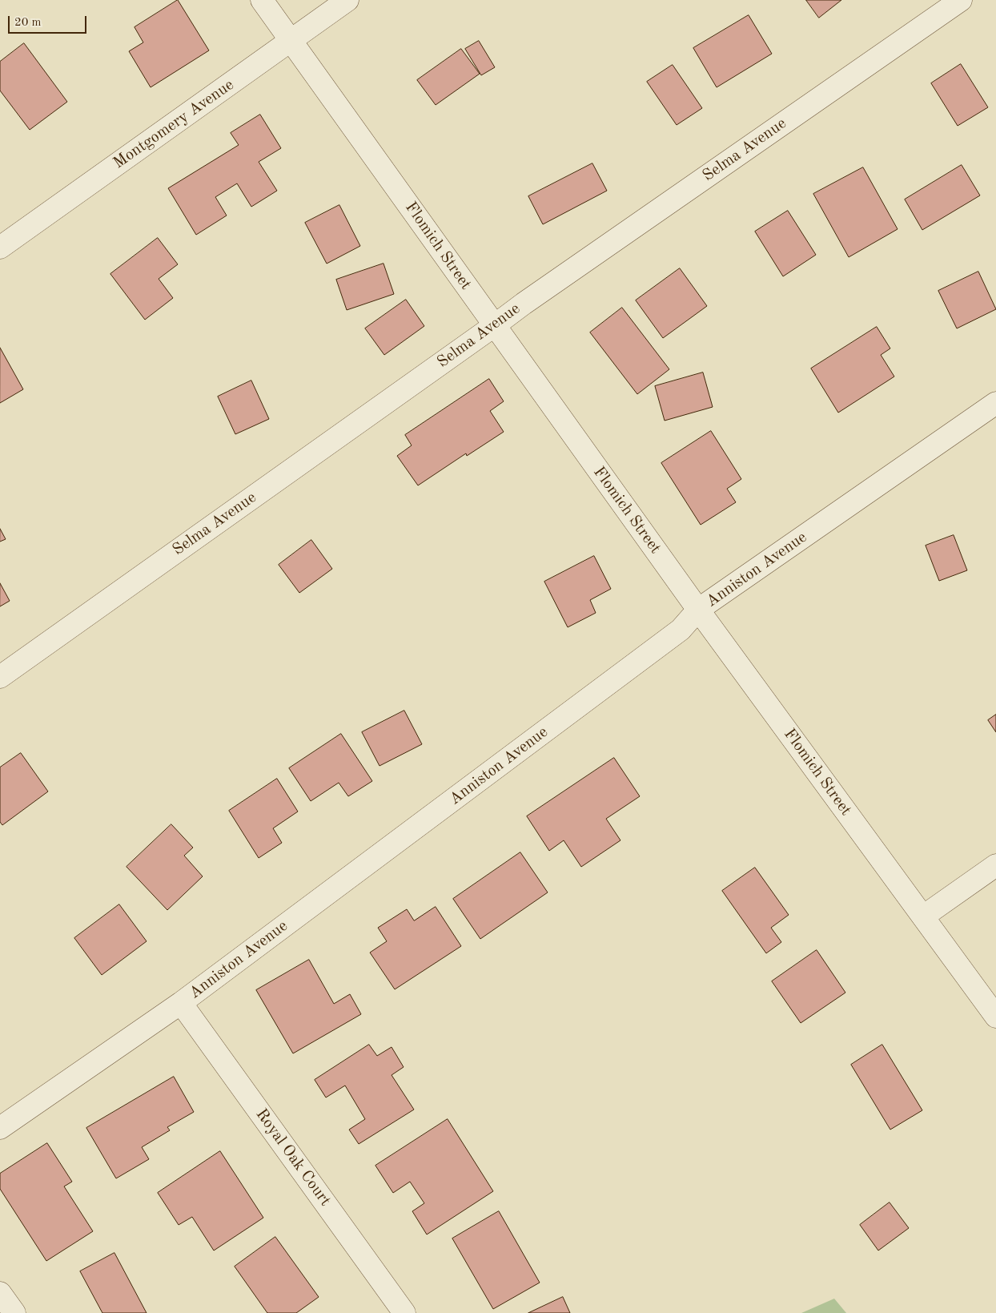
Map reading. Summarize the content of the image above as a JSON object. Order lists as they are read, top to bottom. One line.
{"streets":{"street":["Montgomery Avenue","Selma Avenue","Flomich Street","Anniston Avenue","Royal Oak Court"]},"crossings":[["Montgomery Avenue","Flomich Street"],["Selma Avenue","Flomich Street"],["Flomich Street","Anniston Avenue"],["Anniston Avenue","Royal Oak Court"]],"scale_bar":"20 m"}
